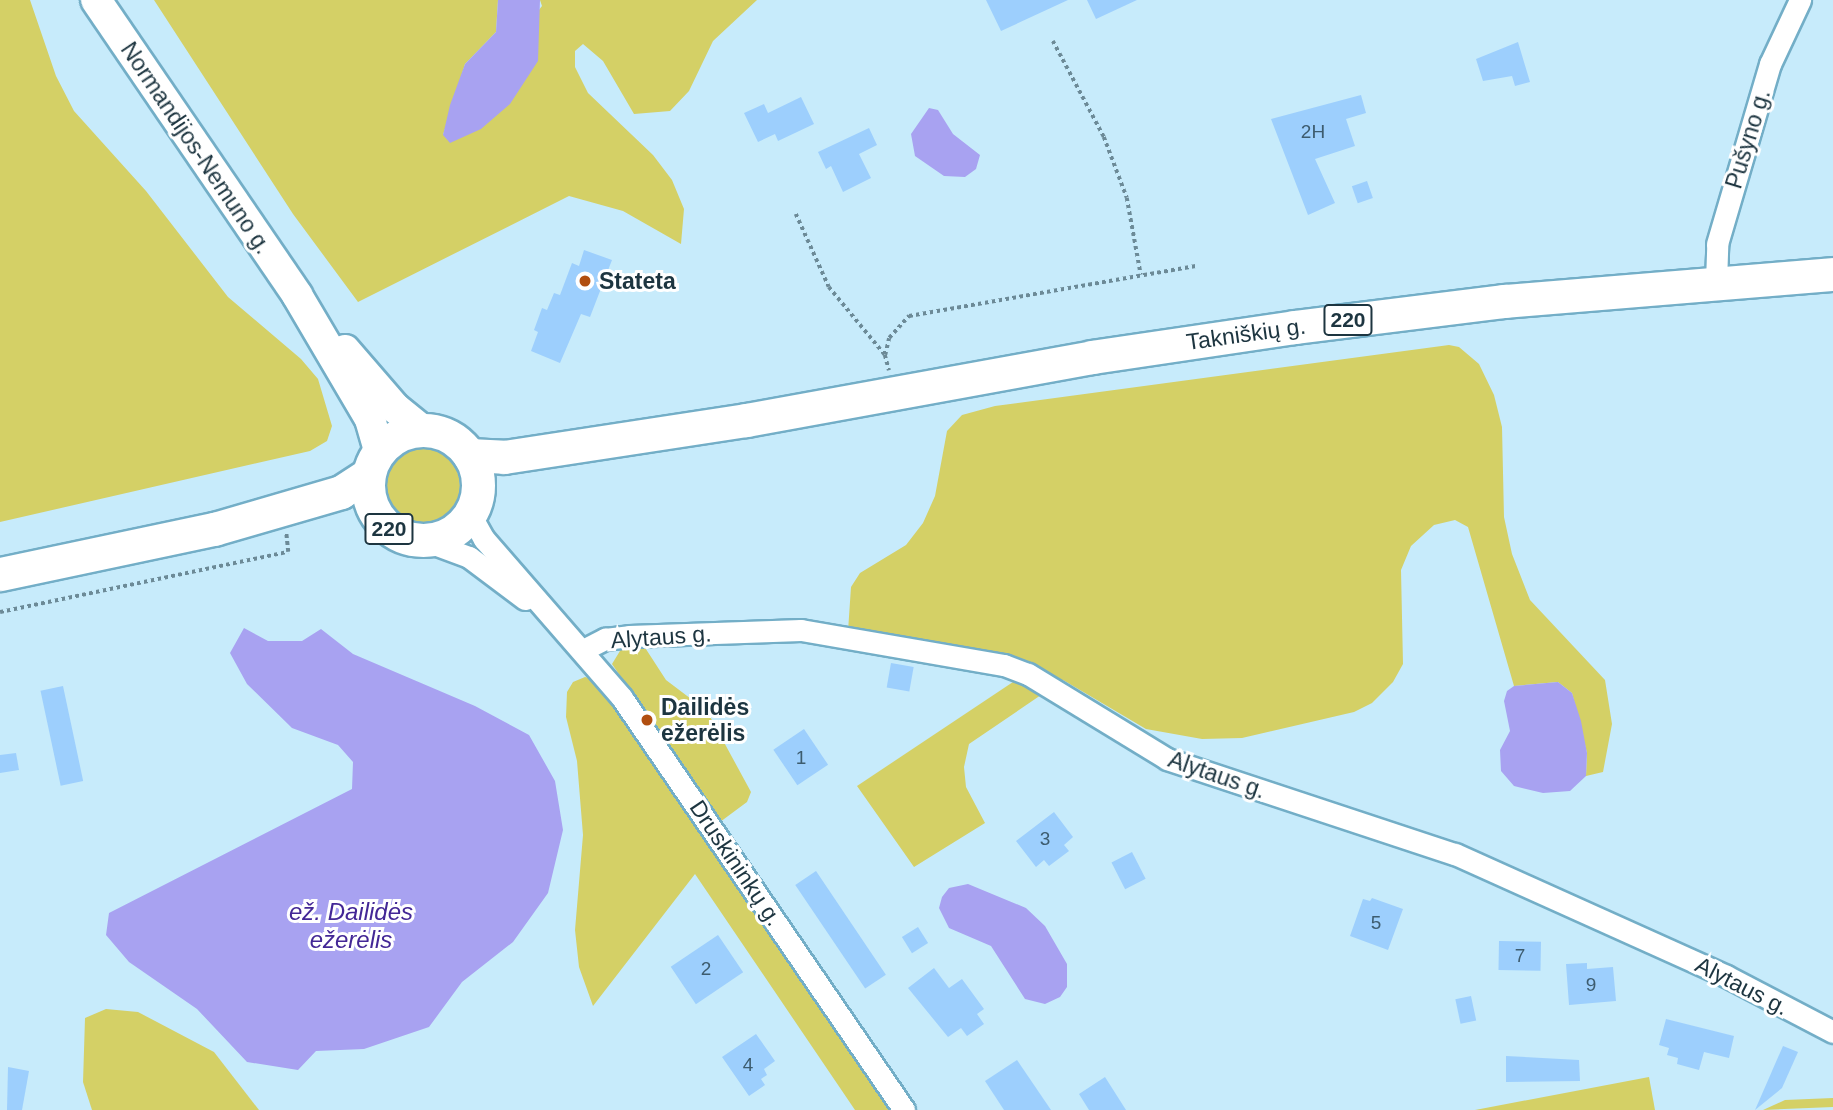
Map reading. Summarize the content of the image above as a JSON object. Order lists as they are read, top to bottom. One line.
{"streets":{"main road":["Normandijos-Nemuno g.","220","Takniškių g."],"street":["Pušyno g.","Alytaus g.","Druskininkų g."]},"crossings":[["Pušyno g.","Takniškių g."],["Normandijos-Nemuno g.","220"],["220","Takniškių g."],["Alytaus g.","Druskininkų g."]],"water":["ež. Dailidės ežerėlis"],"places":["Stateta","Dailidės ežerėlis"],"house_numbers":["2H","1","3","5","7","2","9","4"]}
